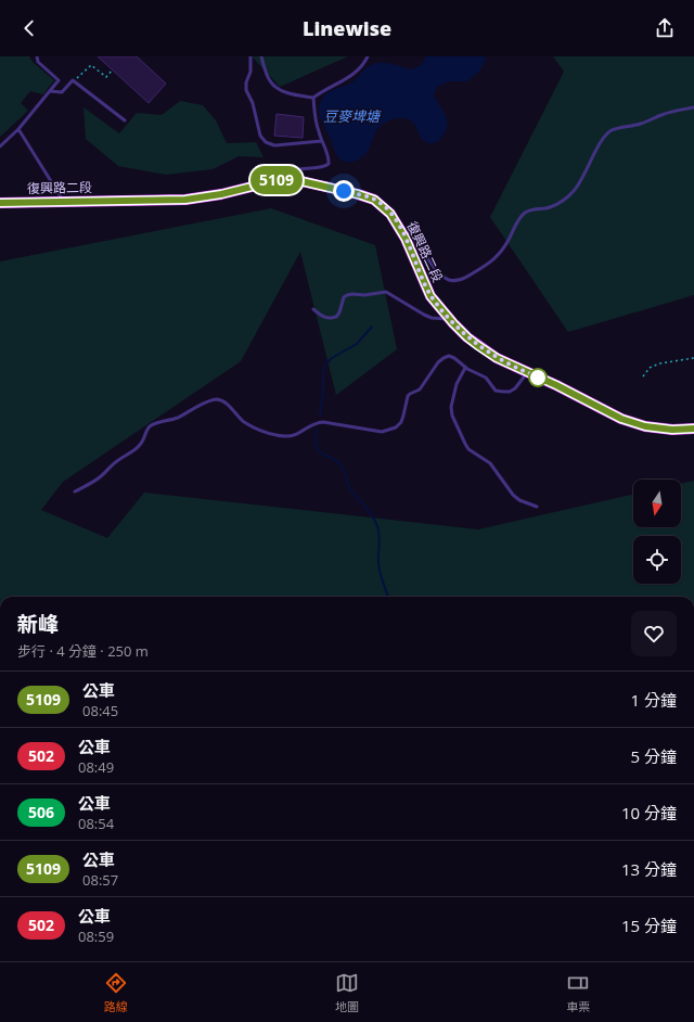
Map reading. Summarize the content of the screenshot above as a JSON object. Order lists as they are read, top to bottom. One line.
{"streets":{"main road":["復興路二段"]},"water":["豆麥埤塘"],"lines":["bus line 5109"],"north":"bottom","page":{"header":"Linewise","on_map":"5109","heading":["新峰","步行 · 4 分鐘 · 250 m"],"list":[{"mark":"5109","name":"公車","note":"08:45","value":"1 分鐘"},{"mark":"502","name":"公車","note":"08:49","value":"5 分鐘"},{"mark":"506","name":"公車","note":"08:54","value":"10 分鐘"},{"mark":"5109","name":"公車","note":"08:57","value":"13 分鐘"},{"mark":"502","name":"公車","note":"08:59","value":"15 分鐘"}],"tabs":["路線","地圖","車票"]}}
